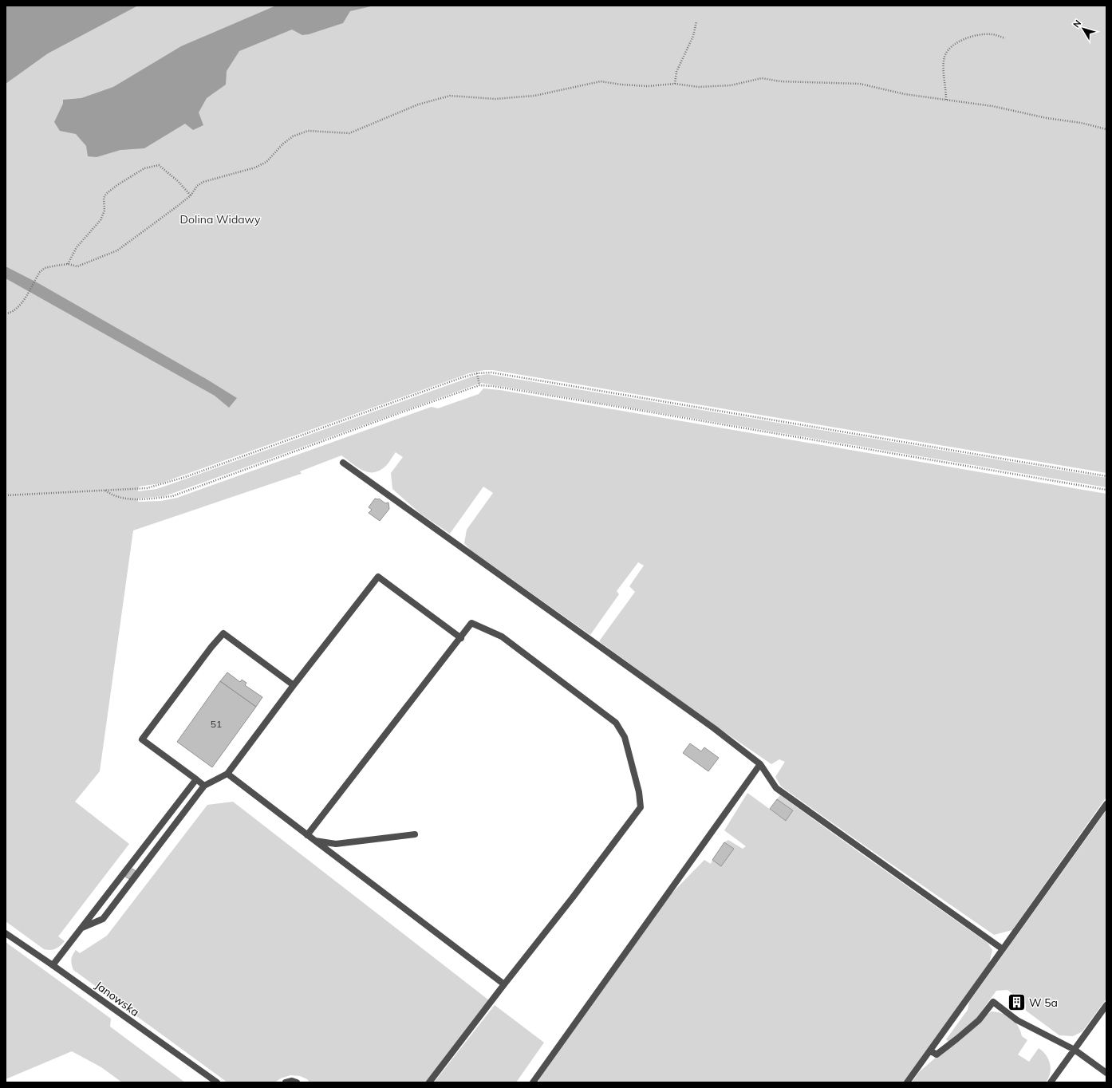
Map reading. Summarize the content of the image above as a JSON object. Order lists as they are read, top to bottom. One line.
{"streets":{"street":["Janowska"]},"parks":["Dolina Widawy"],"places":{"building":["W 5a"]},"house_numbers":["51"],"north":"top left"}
